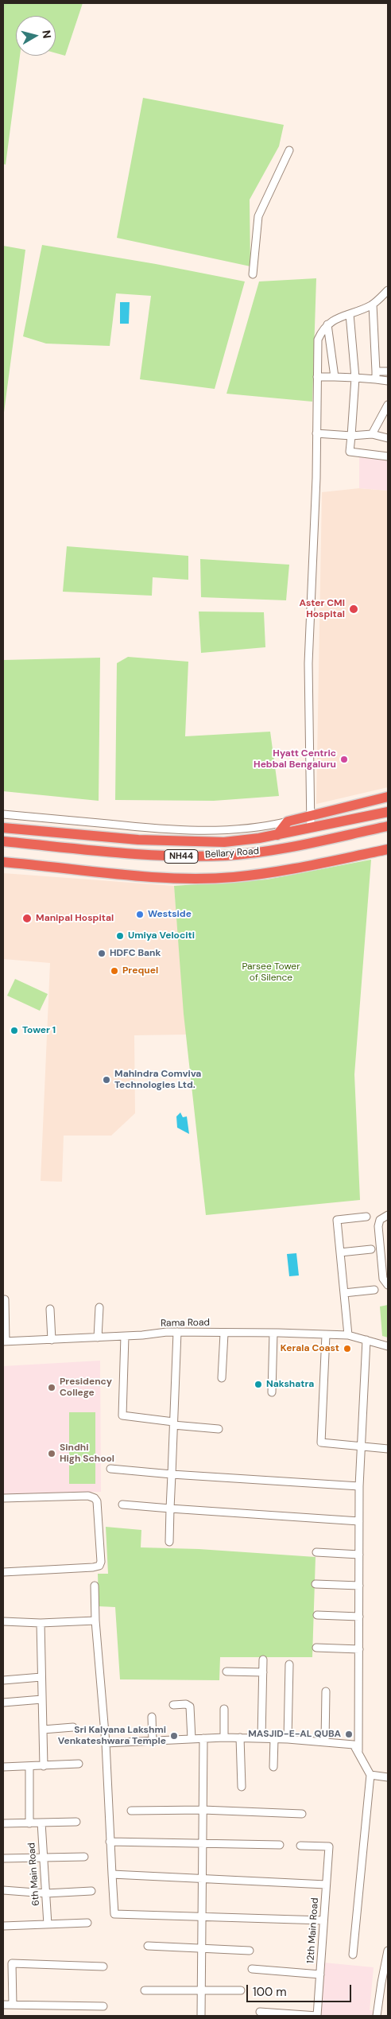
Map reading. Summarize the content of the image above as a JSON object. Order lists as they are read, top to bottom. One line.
{"streets":{"highway":["Bellary Road","NH44"],"street":["Rama Road","6th Main Road","12th Main Road"]},"parks":["Parsee Tower of Silence"],"places":["Aster CMI Hospital","Hyatt Centric Hebbal Bengaluru","Westside","Manipal Hospital","Umiya Velociti","HDFC Bank","Prequel","Tower 1","Mahindra Comviva Technologies Ltd.","Kerala Coast","Nakshatra","Presidency College","Sindhi High School","MASJID-E-AL QUBA","Sri Kalyana Lakshmi Venkateshwara Temple"],"scale_bar":"100 m","north":"right"}
